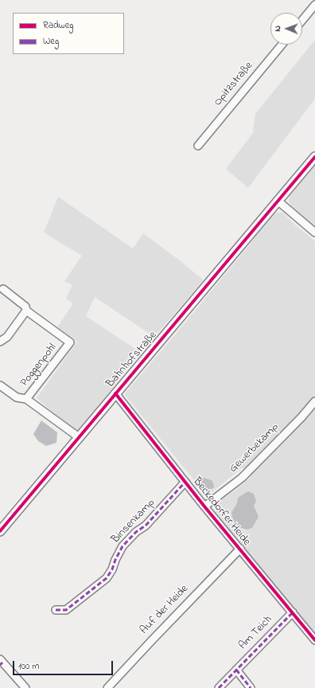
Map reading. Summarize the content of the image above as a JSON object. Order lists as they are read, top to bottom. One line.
{"streets":{"street":["Opitzstraße","Bahnhofstraße","Poggenpohl","Gewerbekamp","Beckedorfer Heide","Binsenkamp","Auf der Heide","Am Teich"]},"crossings":[["Bahnhofstraße","Poggenpohl"],["Bahnhofstraße","Beckedorfer Heide"],["Gewerbekamp","Beckedorfer Heide"],["Beckedorfer Heide","Binsenkamp"],["Beckedorfer Heide","Auf der Heide"],["Beckedorfer Heide","Am Teich"]],"legend":["Radweg","Weg"],"scale_bar":"100 m","north":"left"}
